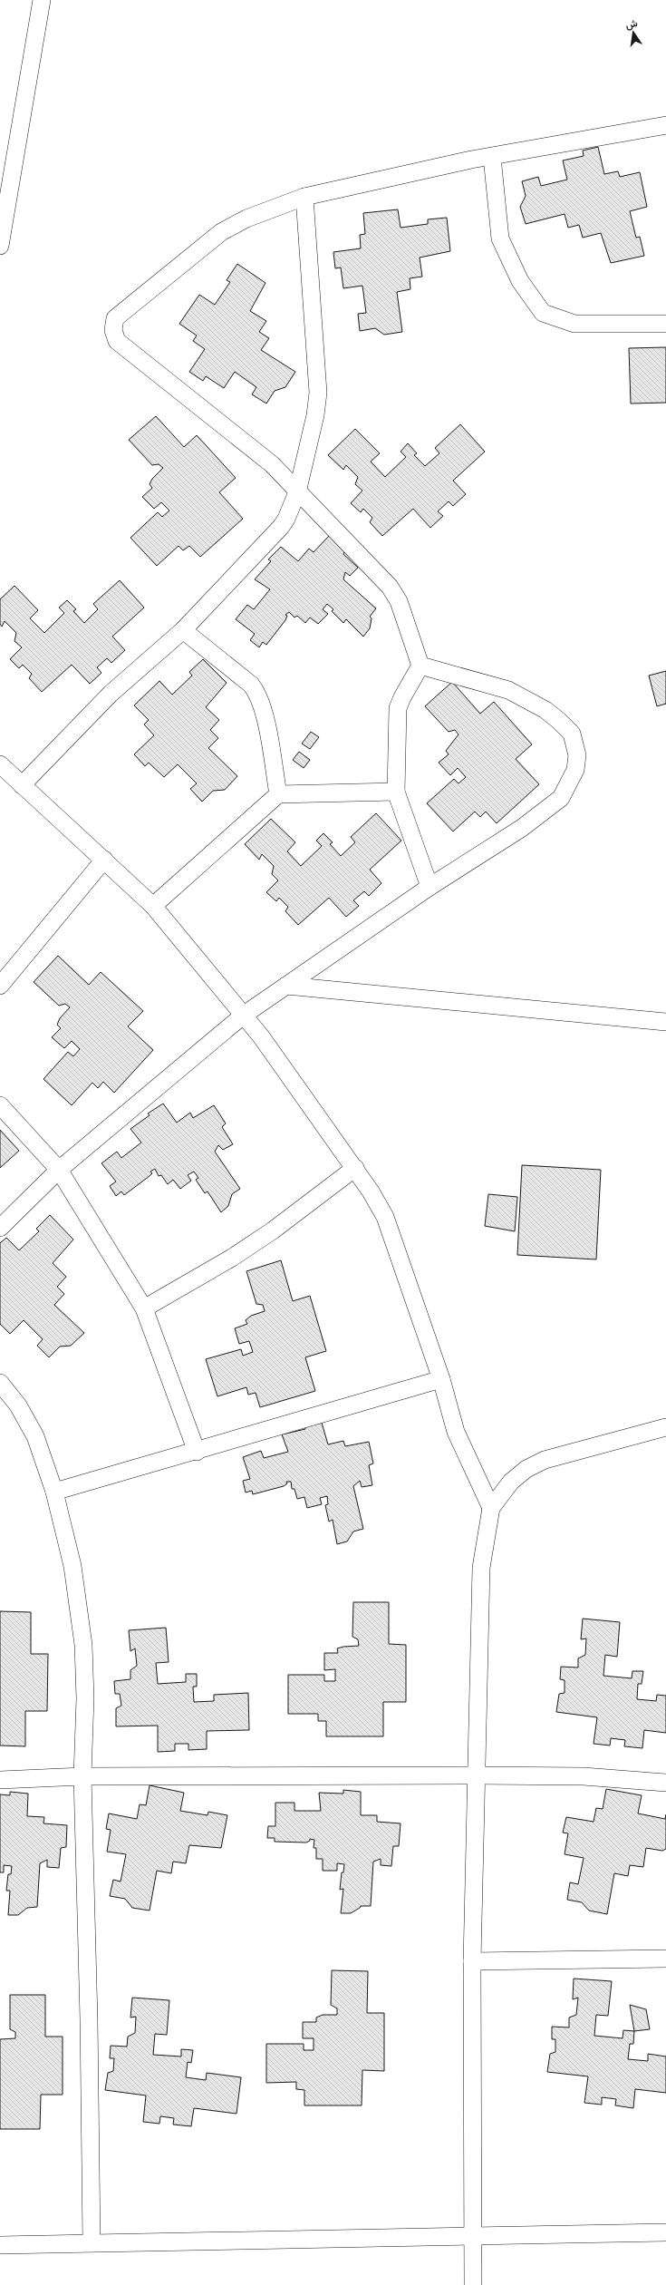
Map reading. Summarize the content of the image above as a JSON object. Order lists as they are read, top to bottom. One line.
{"north":"top"}
